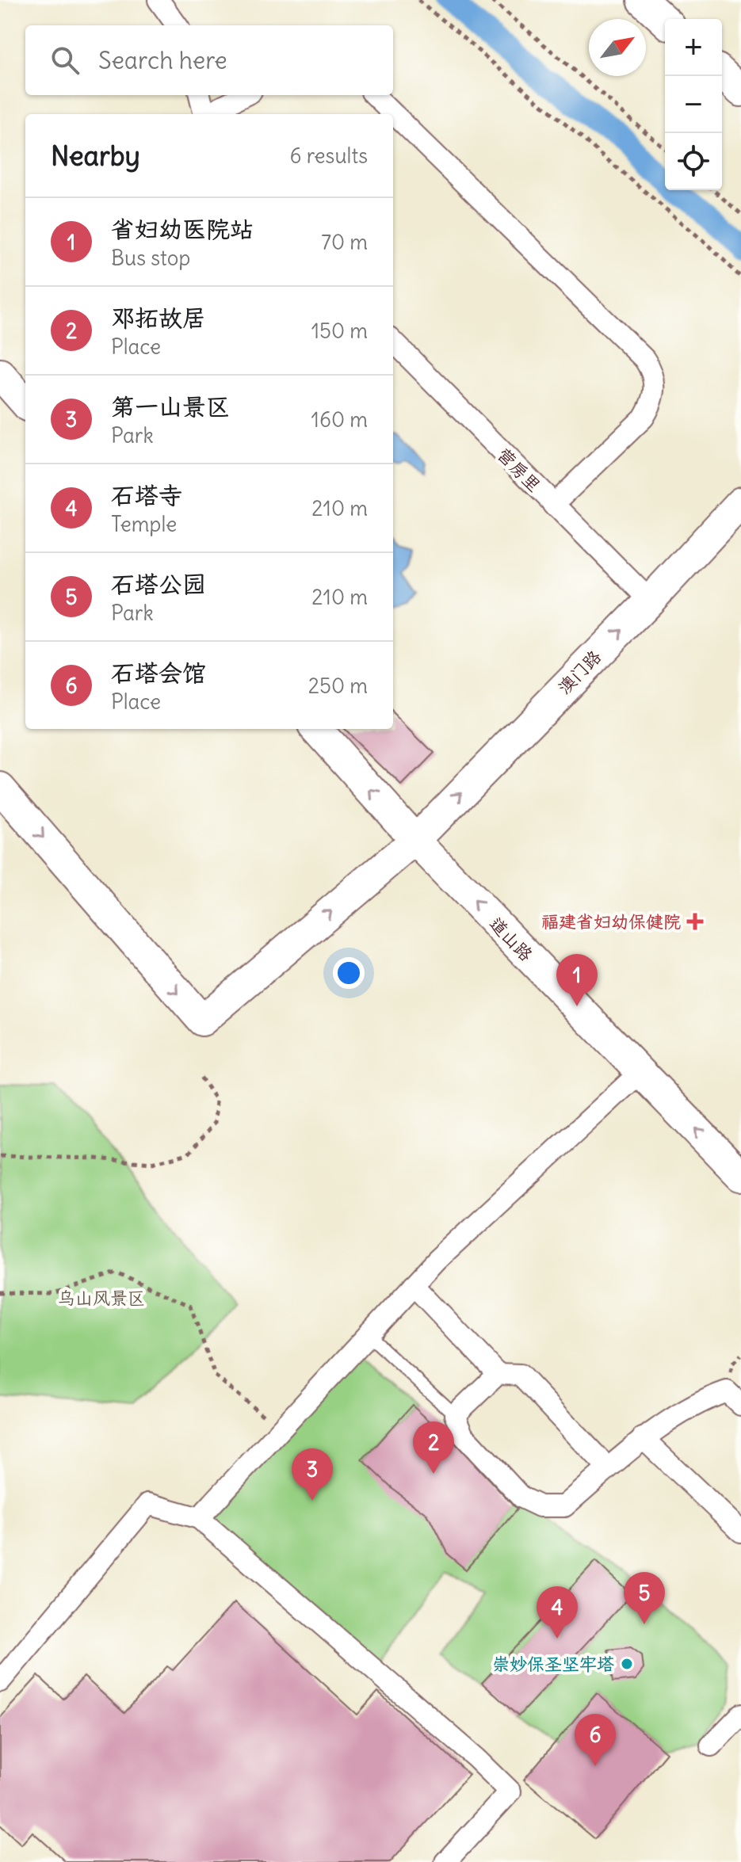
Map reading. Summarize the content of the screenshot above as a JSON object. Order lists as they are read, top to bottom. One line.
{"streets":{"street":["营房里","澳门路","道山路"]},"crossings":[["营房里","澳门路"],["澳门路","道山路"]],"one_way":["道山路"],"parks":["乌山风景区"],"places":{"health":["福建省妇幼保健院"],"other":["崇妙保圣坚牢塔"]},"north":"top right","page":{"map_buttons":["+","−"],"search":"Search here","heading":["Nearby","6 results"],"list":[{"mark":"1","name":"省妇幼医院站","note":"Bus stop","value":"70 m"},{"mark":"2","name":"邓拓故居","note":"Place","value":"150 m"},{"mark":"3","name":"第一山景区","note":"Park","value":"160 m"},{"mark":"4","name":"石塔寺","note":"Temple","value":"210 m"},{"mark":"5","name":"石塔公园","note":"Park","value":"210 m"},{"mark":"6","name":"石塔会馆","note":"Place","value":"250 m"}],"pins":["1","2","3","5","4","6"]}}
